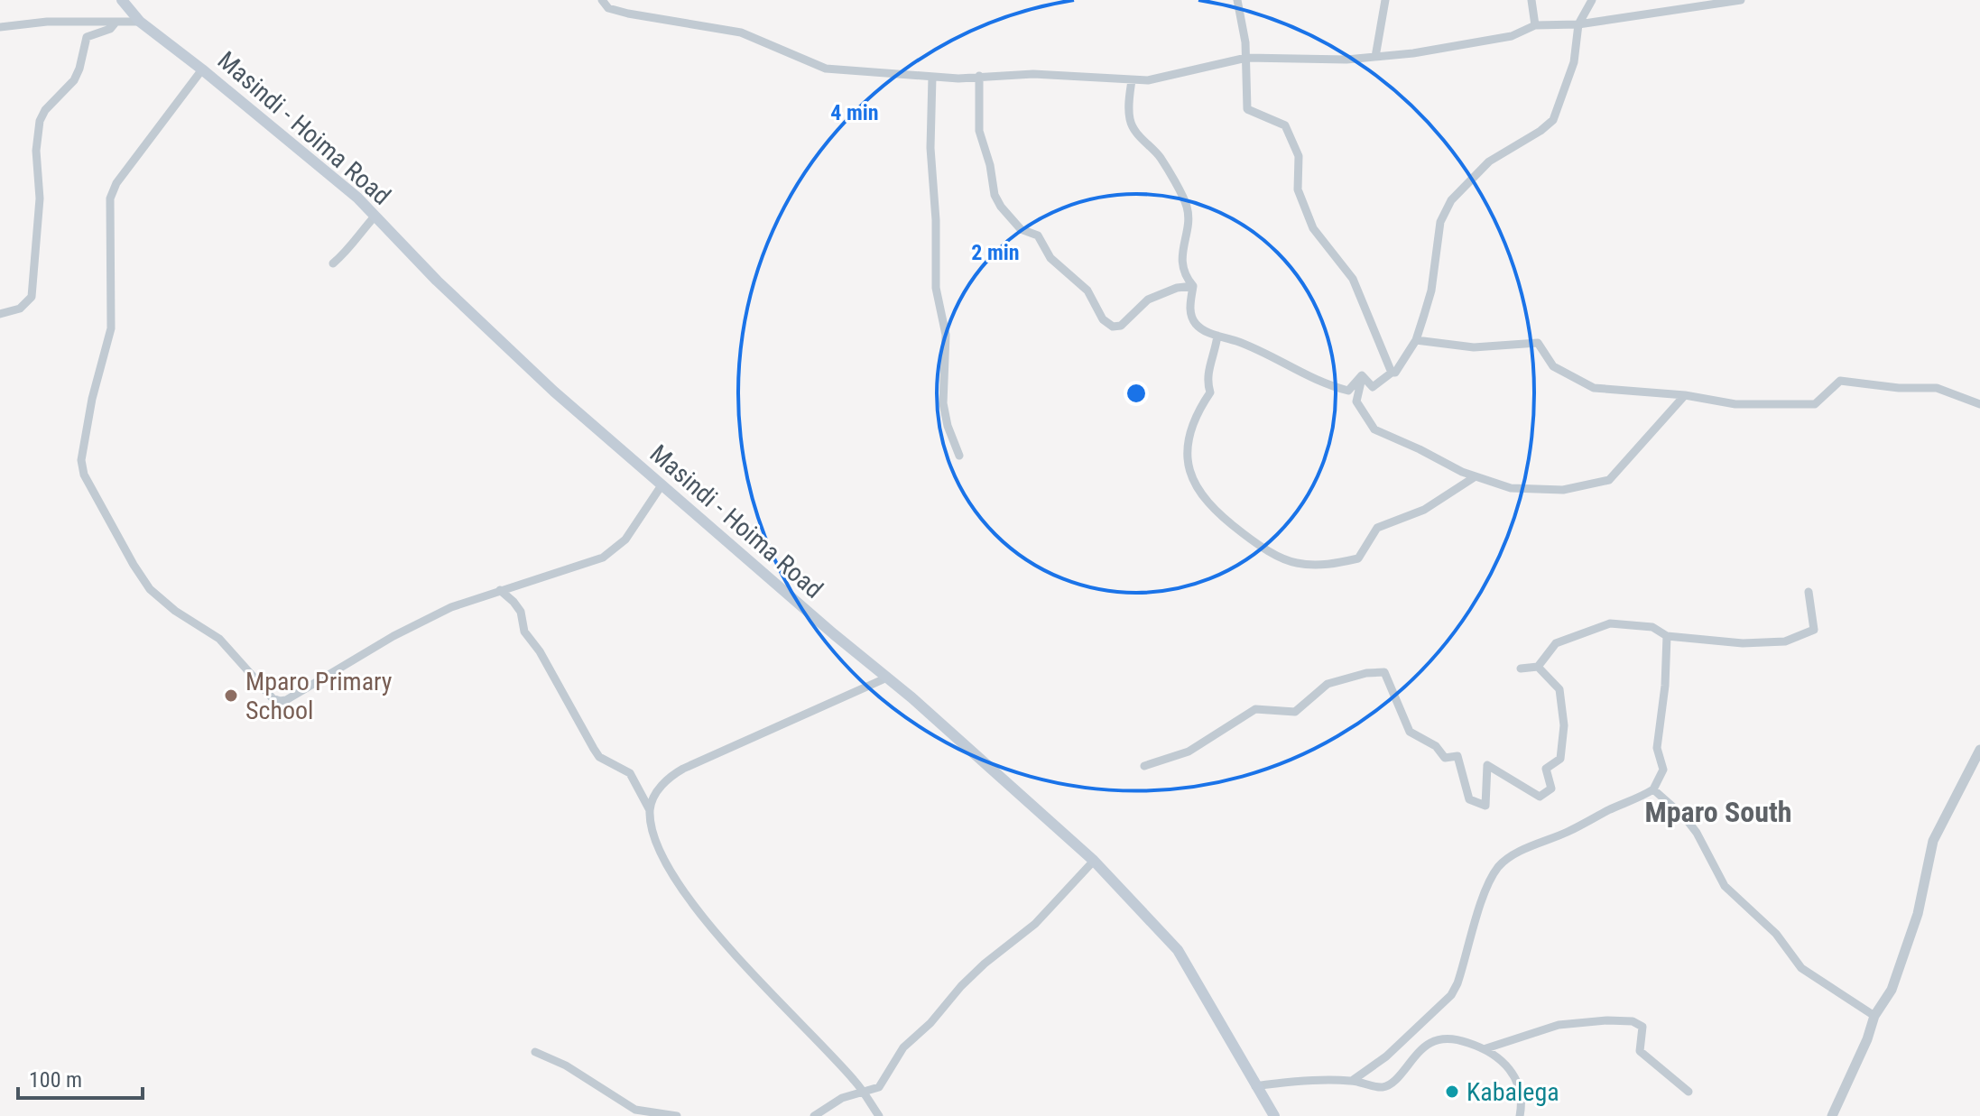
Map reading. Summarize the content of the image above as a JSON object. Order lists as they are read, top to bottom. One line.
{"streets":{"main road":["Masindi - Hoima Road"]},"districts":["Mparo South"],"places":["Mparo Primary School","Kabalega"],"scale_bar":"100 m","rings":["4 min","2 min"]}
